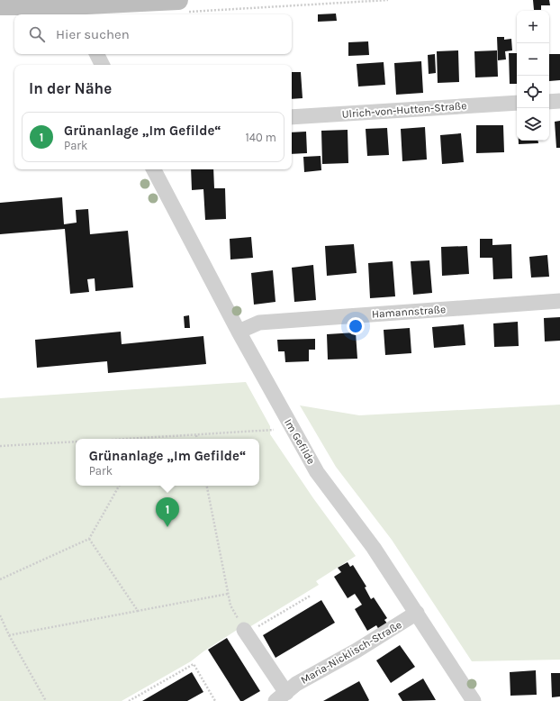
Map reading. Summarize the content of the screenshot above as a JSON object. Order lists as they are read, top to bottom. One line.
{"streets":{"street":["Ulrich-von-Hutten-Straße","Hamannstraße","Im Gefilde","Maria-Nicklisch-Straße"]},"crossings":[["Hamannstraße","Im Gefilde"],["Im Gefilde","Maria-Nicklisch-Straße"]],"page":{"map_buttons":["+","−"],"search":"Hier suchen","heading":"In der Nähe","list":[{"mark":"1","name":"Grünanlage „Im Gefilde“","note":"Park","value":"140 m"}],"popup":["Grünanlage „Im Gefilde“","Park"],"pins":"1"}}
